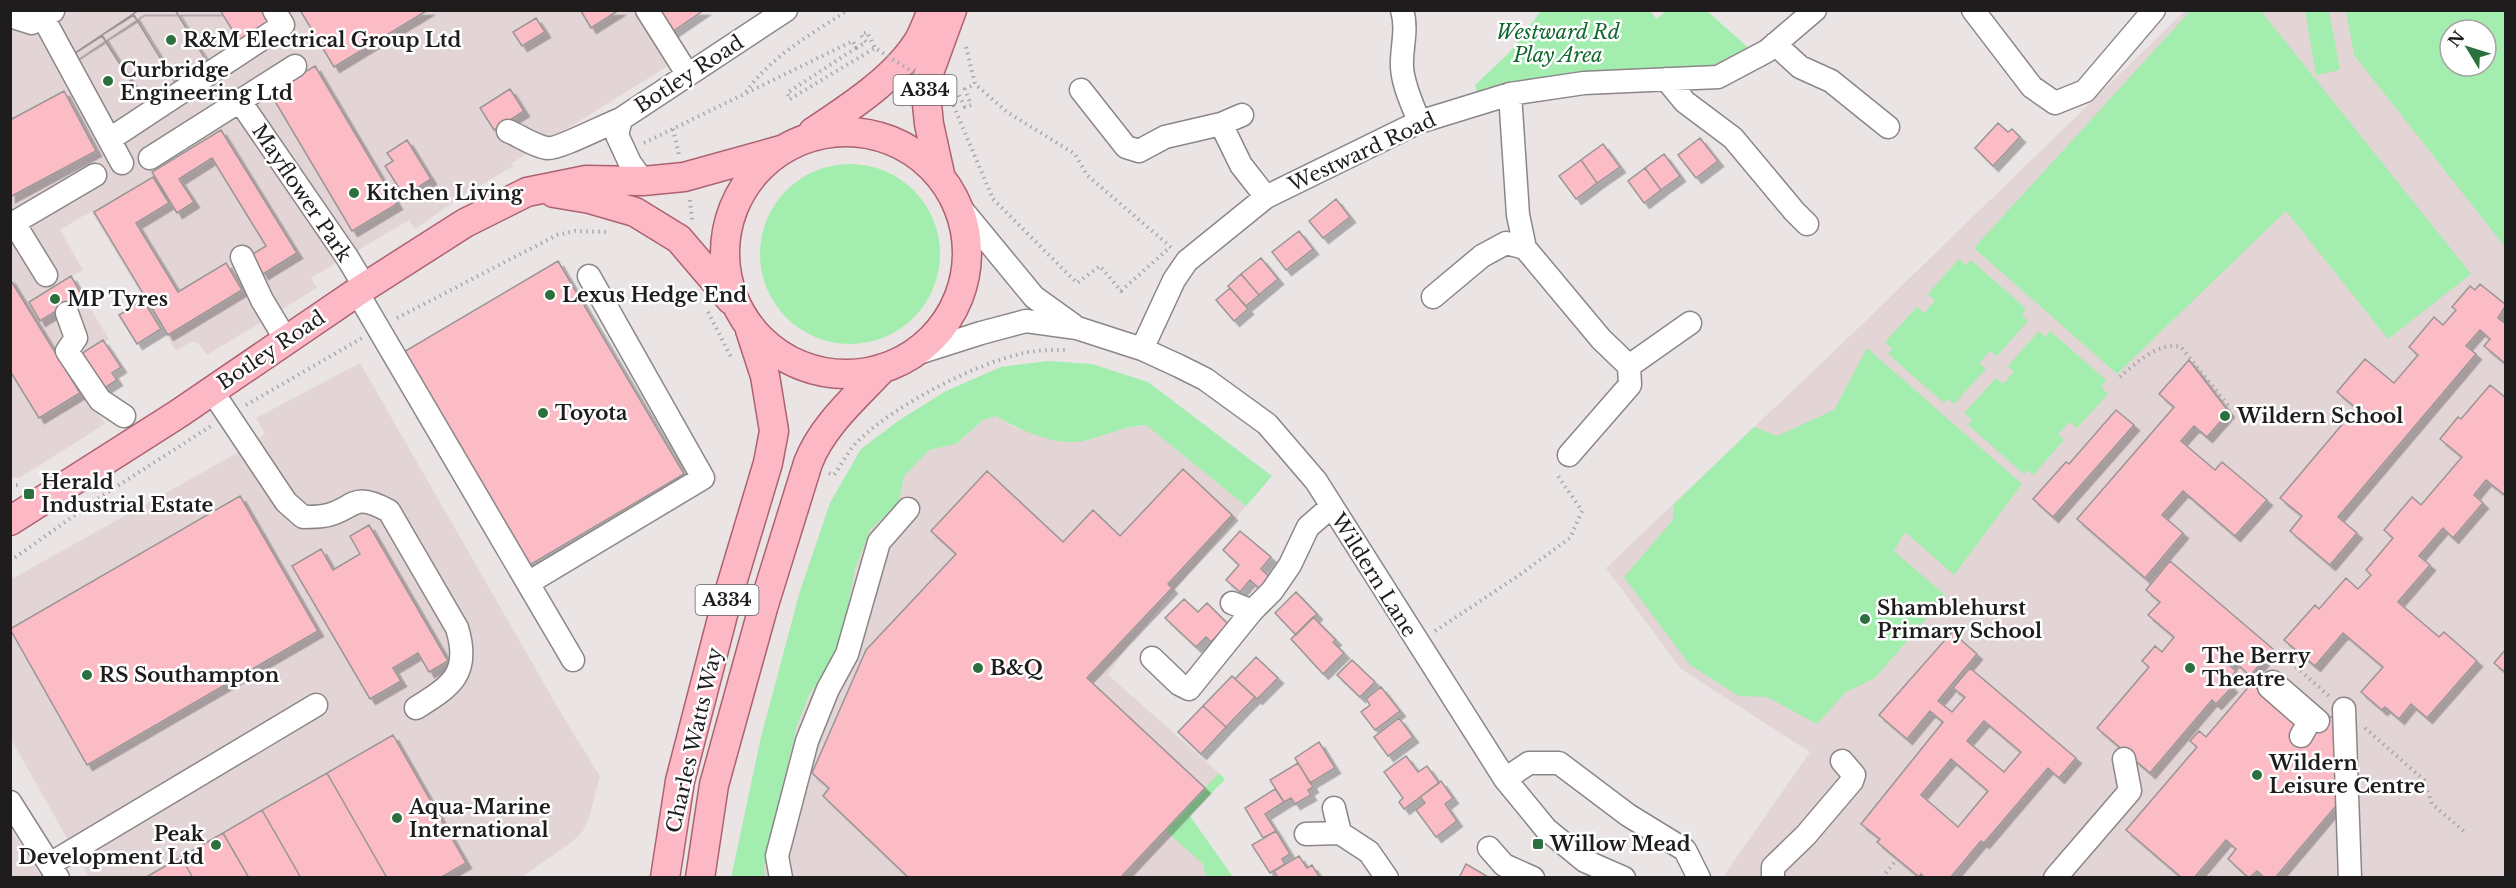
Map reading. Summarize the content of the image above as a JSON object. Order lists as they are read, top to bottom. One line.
{"streets":{"main road":["Botley Road","A334","Charles Watts Way"],"street":["Westward Road","Mayflower Park","Wildern Lane"]},"crossings":[["Botley Road","A334"],["Botley Road","Mayflower Park"],["Botley Road","Charles Watts Way"],["A334","Charles Watts Way"],["Westward Road","Wildern Lane"]],"parks":["Westward Rd Play Area"],"places":{"other":["R&M Electrical Group Ltd","Curbridge Engineering Ltd","Kitchen Living","Lexus Hedge End","MP Tyres","Toyota","Wildern School","Shamblehurst Primary School","B&Q","The Berry Theatre","RS Southampton","Wildern Leisure Centre","Aqua-Marine International","Peak Development Ltd"],"transit":["Herald Industrial Estate","Willow Mead"]},"north":"top left"}
